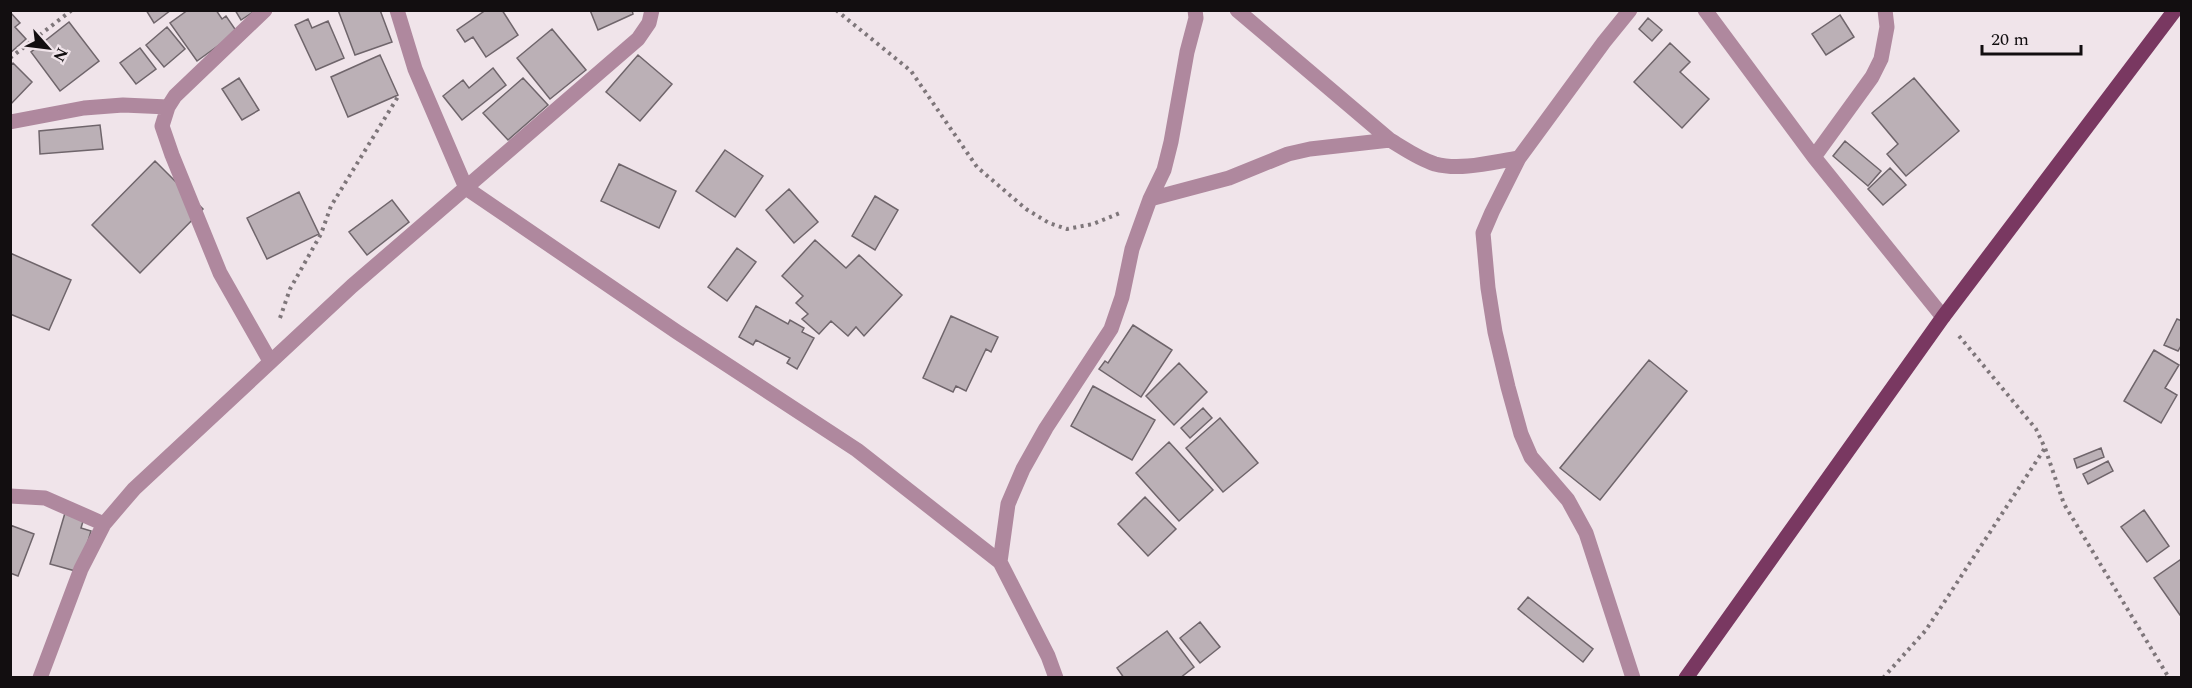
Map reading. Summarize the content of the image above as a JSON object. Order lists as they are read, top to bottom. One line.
{"scale_bar":"20 m","north":"bottom right"}
